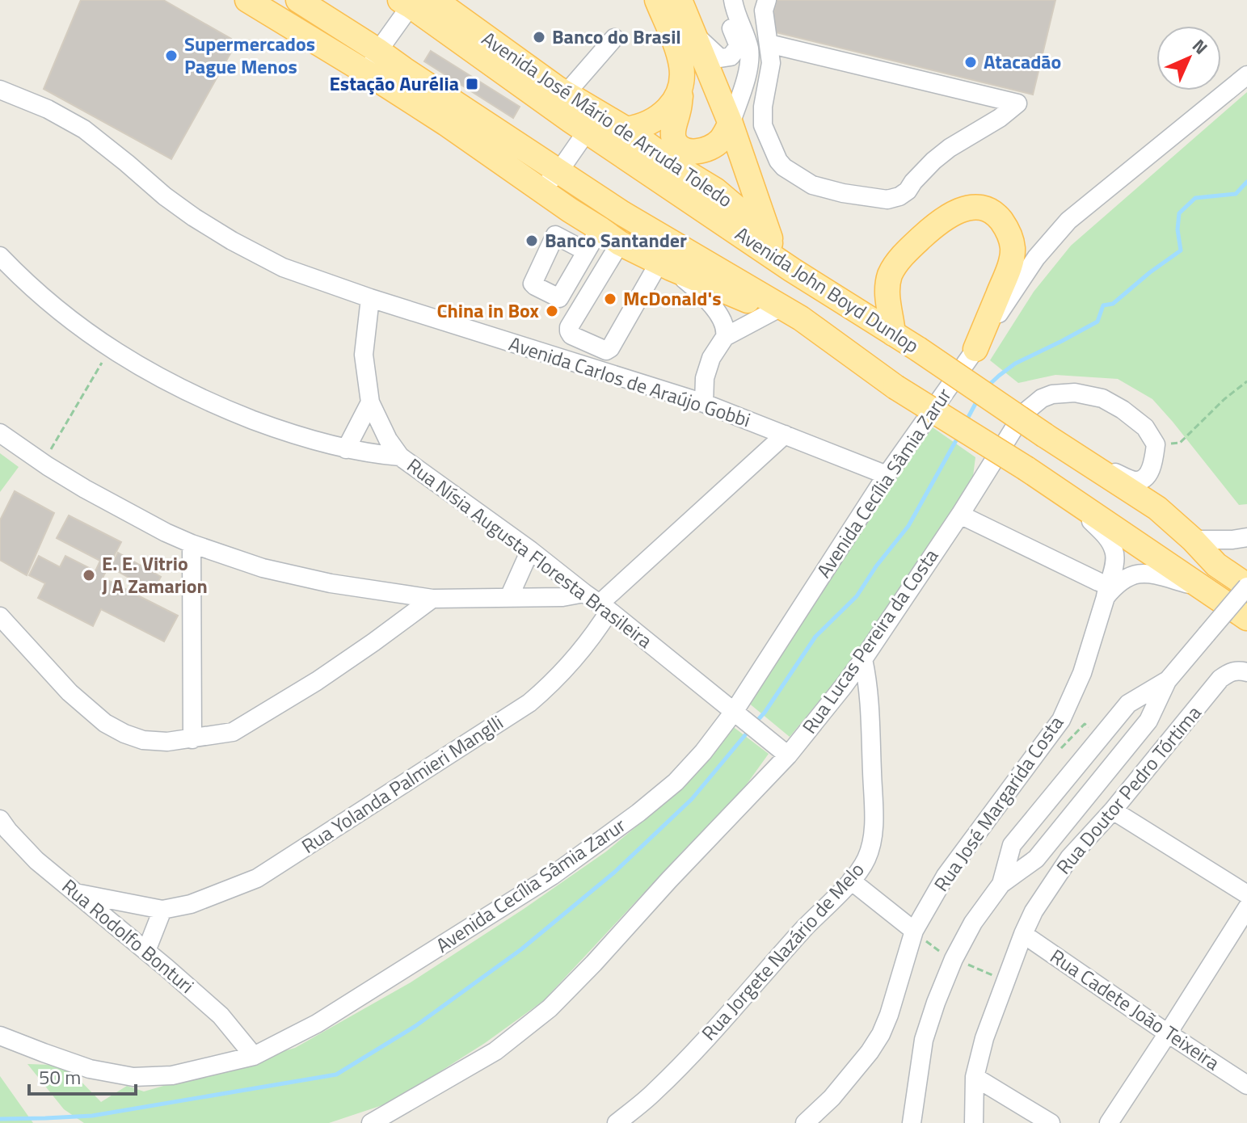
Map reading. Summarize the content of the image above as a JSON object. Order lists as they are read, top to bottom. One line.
{"streets":{"main road":["Avenida José Mário de Arruda Toledo","Avenida John Boyd Dunlop"],"street":["Avenida Carlos de Araújo Gobbi","Avenida Cecília Sâmia Zarur","Rua Nísia Augusta Floresta Brasileira","Rua Lucas Pereira da Costa","Rua Yolanda Palmieri Manglli","Rua Doutor Pedro Tórtima","Rua José Margarida Costa","Rua Rodolfo Bonturi","Rua Jorgete Nazário de Melo","Rua Cadete João Teixeira"]},"crossings":[["Avenida José Mário de Arruda Toledo","Avenida John Boyd Dunlop"],["Avenida John Boyd Dunlop","Rua José Margarida Costa"],["Avenida Carlos de Araújo Gobbi","Avenida Cecília Sâmia Zarur"],["Avenida Carlos de Araújo Gobbi","Rua Nísia Augusta Floresta Brasileira"],["Avenida Carlos de Araújo Gobbi","Rua Yolanda Palmieri Manglli"],["Avenida Cecília Sâmia Zarur","Rua Nísia Augusta Floresta Brasileira"],["Avenida Cecília Sâmia Zarur","Rua Rodolfo Bonturi"],["Rua Nísia Augusta Floresta Brasileira","Rua Lucas Pereira da Costa"],["Rua Nísia Augusta Floresta Brasileira","Rua Yolanda Palmieri Manglli"],["Rua Lucas Pereira da Costa","Rua Jorgete Nazário de Melo"],["Rua Yolanda Palmieri Manglli","Rua Rodolfo Bonturi"],["Rua Doutor Pedro Tórtima","Rua Cadete João Teixeira"]],"places":{"other":["Banco do Brasil","Supermercados Pague Menos","Atacadão","Banco Santander","McDonald's","China in Box","E. E. Vitrio J A Zamarion"],"transit":["Estação Aurélia"]},"scale_bar":"50 m","north":"top right"}
